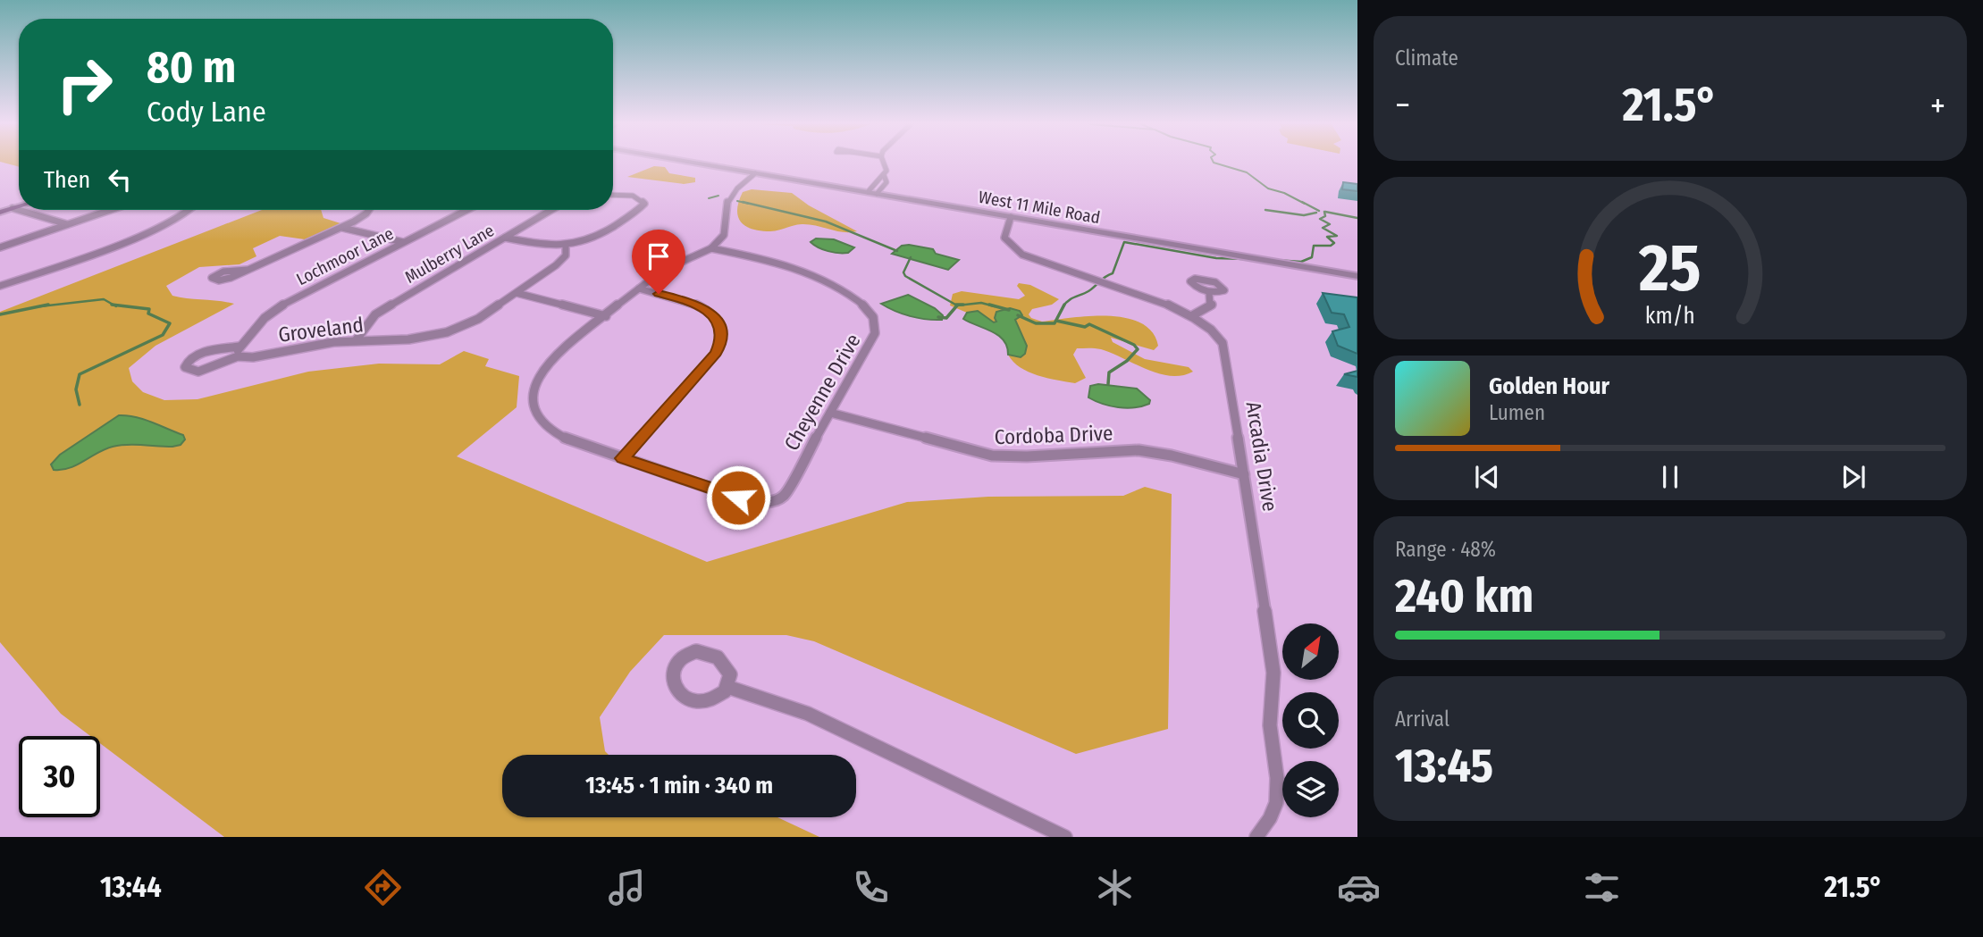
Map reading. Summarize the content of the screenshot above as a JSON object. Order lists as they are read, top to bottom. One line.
{"streets":{"street":["West 11 Mile Road","Mulberry Lane","Lochmoor Lane","Groveland","Cheyenne Drive","Cordoba Drive","Arcadia Drive"]},"crossings":[["West 11 Mile Road","Arcadia Drive"],["Mulberry Lane","Groveland"],["Lochmoor Lane","Groveland"],["Cheyenne Drive","Cordoba Drive"],["Cordoba Drive","Arcadia Drive"]],"north":"top right","page":{"tile":["Climate",["Range · 48%","240 km"],["Arrival","13:45"]],"turn":["80 m","Cody Lane"],"heat":["−","21.5°","+"],"then":"Then","song":["Golden Hour","Lumen"],"limit":"30","trip":"13:45 · 1 min · 340 m","tabs":["13:44","21.5°"],"gauge":["25","km/h"]}}
